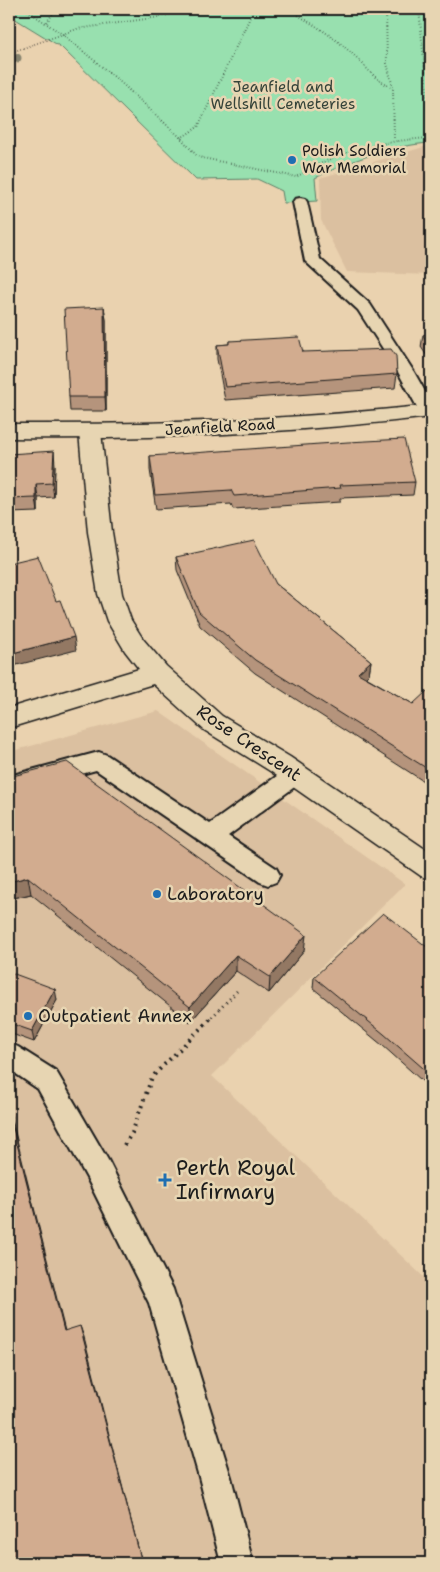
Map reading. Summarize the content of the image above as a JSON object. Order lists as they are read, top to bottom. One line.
{"streets":{"street":["Jeanfield Road","Rose Crescent"]},"crossings":[["Jeanfield Road","Rose Crescent"]],"parks":["Jeanfield and Wellshill Cemeteries"],"places":{"other":["Polish Soldiers War Memorial","Laboratory","Outpatient Annex"],"health":["Perth Royal Infirmary"]}}
